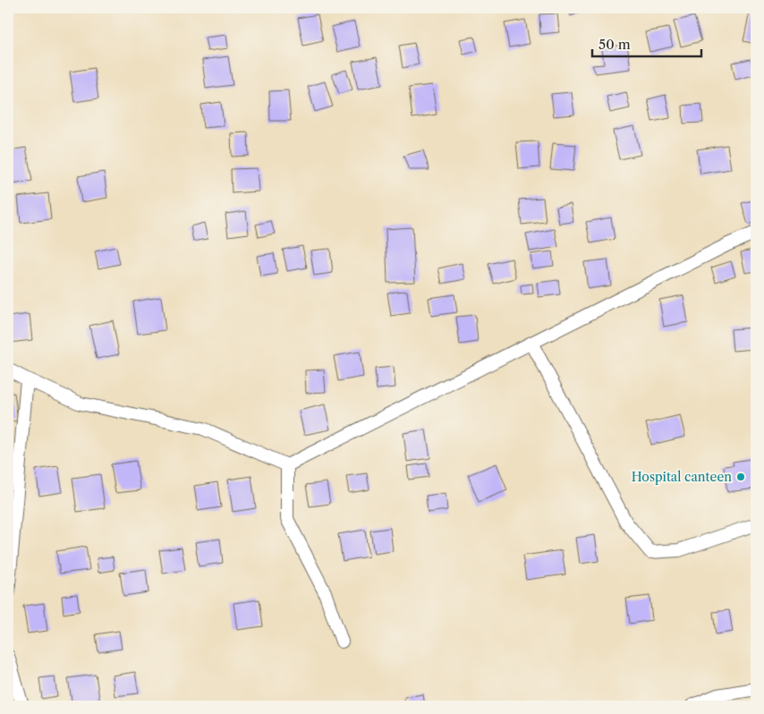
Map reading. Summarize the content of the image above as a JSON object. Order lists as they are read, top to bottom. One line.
{"places":["Hospital canteen"],"scale_bar":"50 m"}
